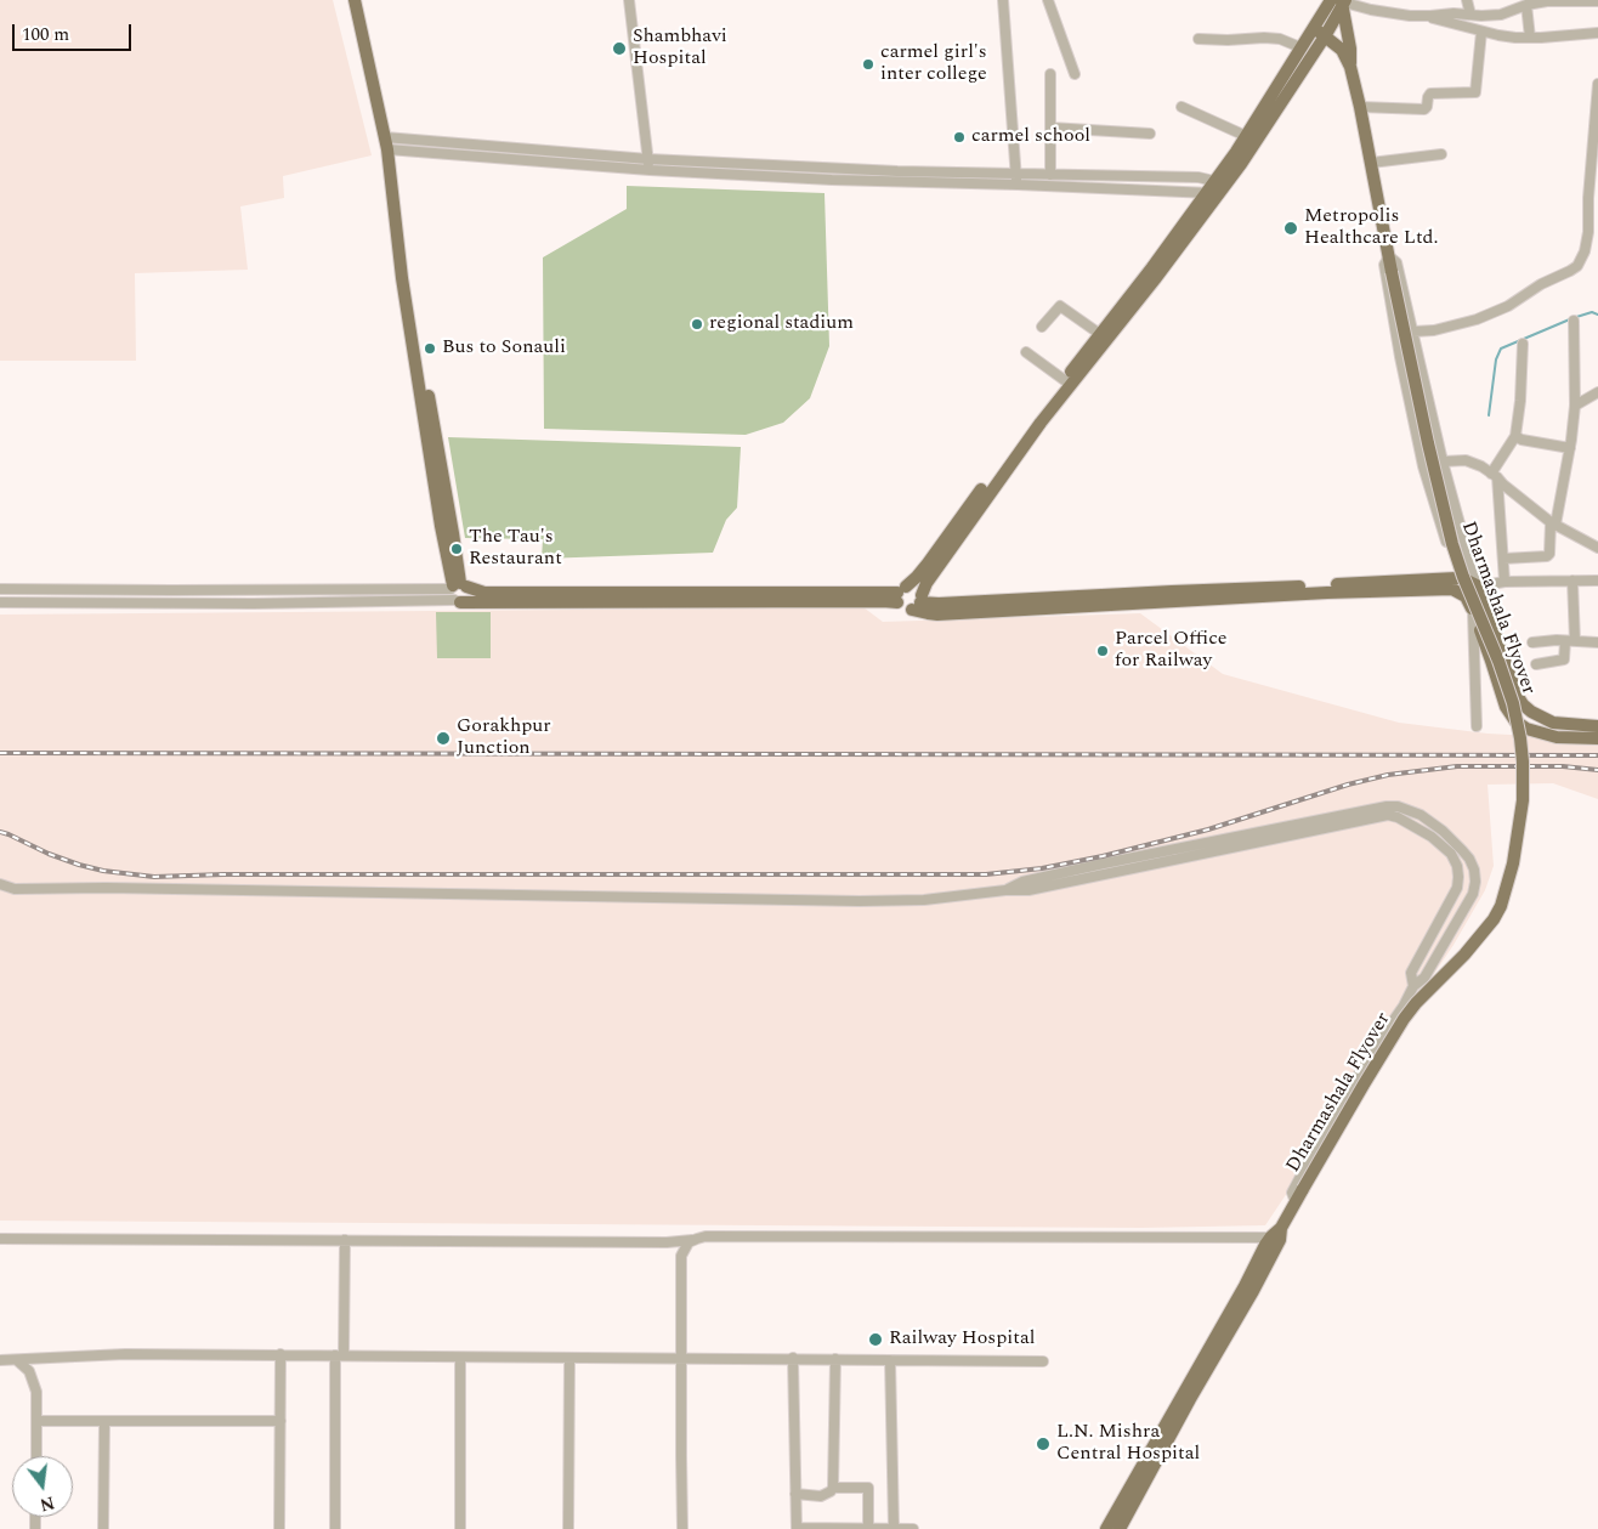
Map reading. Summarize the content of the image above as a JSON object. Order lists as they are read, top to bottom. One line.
{"streets":{"main road":["Dharmashala Flyover"]},"places":["Shambhavi Hospital","carmel girl's inter college","carmel school","Metropolis Healthcare Ltd.","regional stadium","Bus to Sonauli","The Tau's Restaurant","Parcel Office for Railway","Gorakhpur Junction","Railway Hospital","L.N. Mishra Central Hospital"],"scale_bar":"100 m","north":"bottom"}
